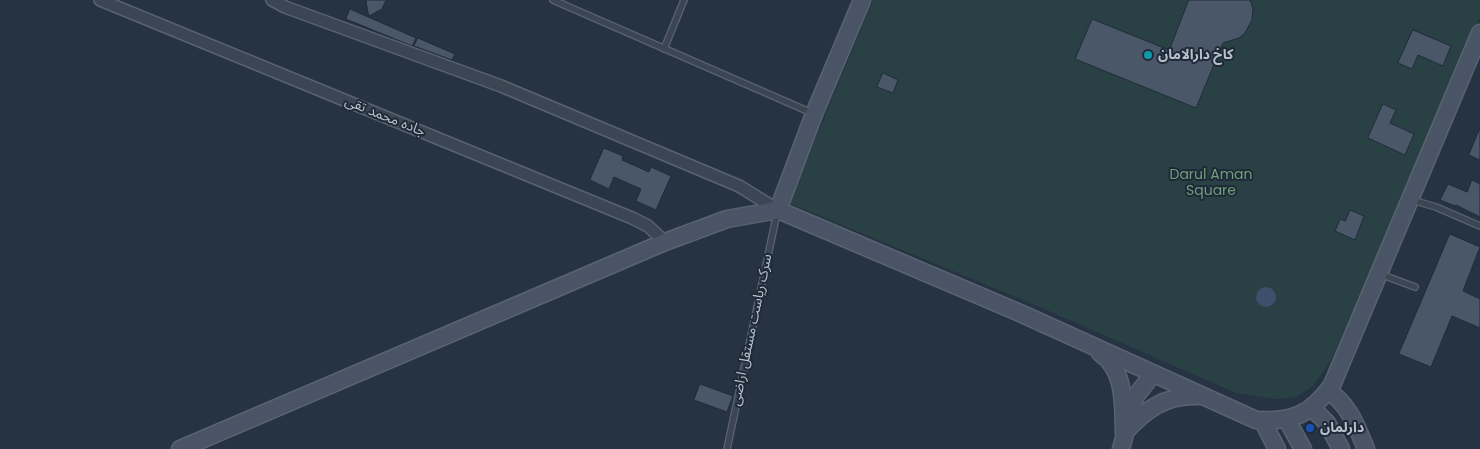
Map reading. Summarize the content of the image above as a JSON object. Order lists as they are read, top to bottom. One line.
{"streets":{"street":["جاده محمد تقی"],"lane":["سرک ریاست مستقل اراضی"]},"parks":["Darul Aman Square"],"places":["کاخ دارالامان","دارلمان"]}
